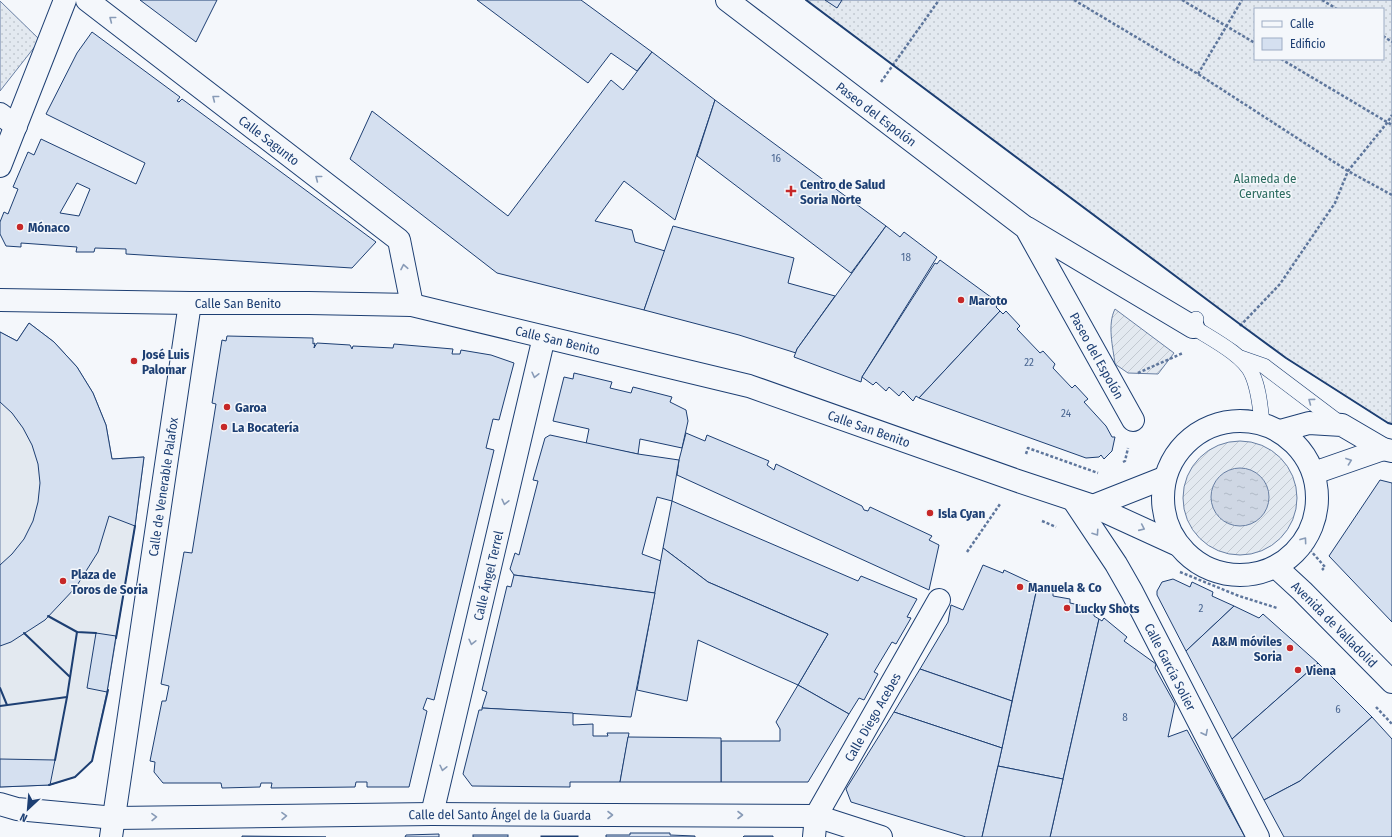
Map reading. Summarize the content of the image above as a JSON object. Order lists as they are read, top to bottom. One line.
{"streets":{"street":["Paseo del Espolón","Calle Sagunto","Calle San Benito","Calle de Venerable Palafox","Calle Ángel Terrel","Avenida de Valladolid","Calle García Solier","Calle Diego Acebes","Calle del Santo Ángel de la Guarda"]},"crossings":[["Calle Sagunto","Calle San Benito"],["Calle San Benito","Calle de Venerable Palafox"],["Calle San Benito","Calle Ángel Terrel"],["Calle San Benito","Calle García Solier"],["Calle de Venerable Palafox","Calle del Santo Ángel de la Guarda"],["Calle Ángel Terrel","Calle del Santo Ángel de la Guarda"],["Calle Diego Acebes","Calle del Santo Ángel de la Guarda"]],"one_way":["Calle Sagunto","Calle Ángel Terrel","Calle García Solier","Calle del Santo Ángel de la Guarda"],"parks":["Alameda de Cervantes"],"places":{"health":["Centro de Salud Soria Norte"],"other":["Mónaco","Maroto","José Luis Palomar","Garoa","La Bocatería","Isla Cyan","Plaza de Toros de Soria","Manuela & Co","Lucky Shots","A&M móviles Soria","Viena"]},"house_numbers":["16","18","22","24","2","6","8"],"legend":["Calle","Edificio"],"north":"bottom left"}
